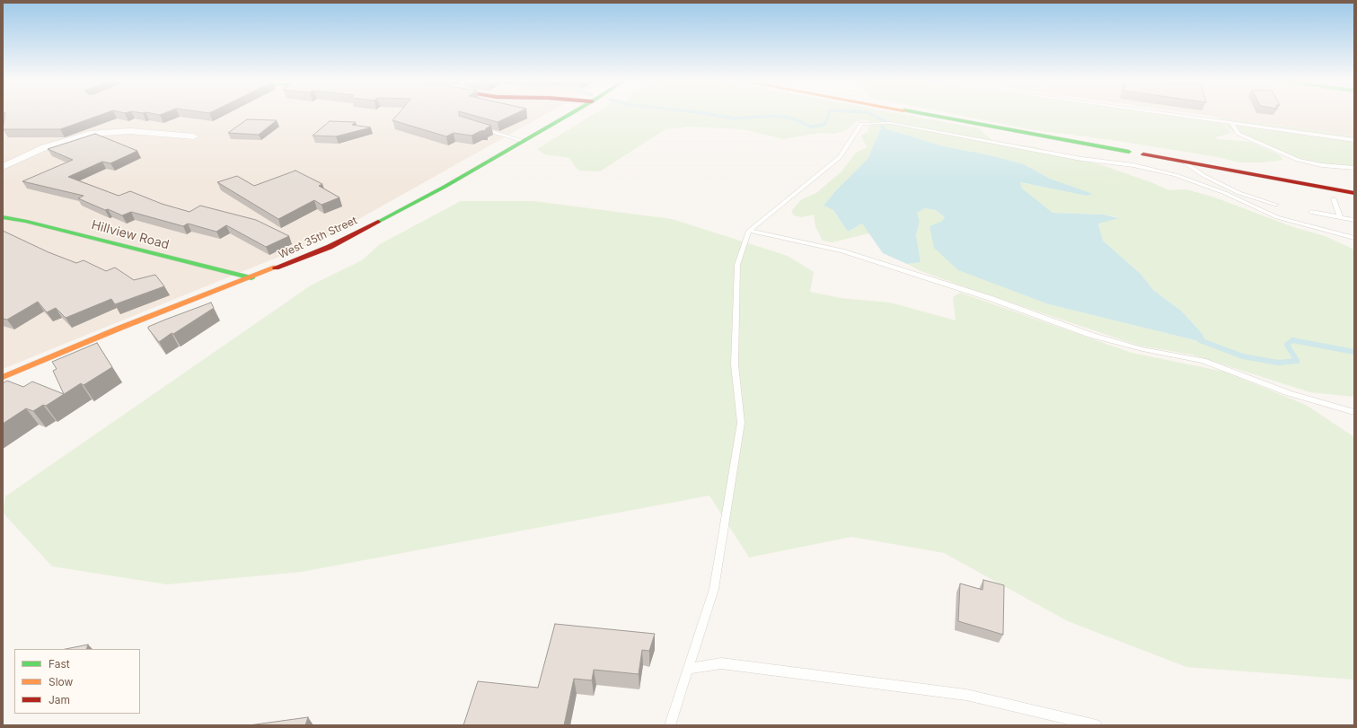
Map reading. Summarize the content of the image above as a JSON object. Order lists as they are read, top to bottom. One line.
{"streets":{"street":["Hillview Road","West 35th Street"]},"crossings":[["Hillview Road","West 35th Street"]],"legend":["Fast","Slow","Jam"]}
